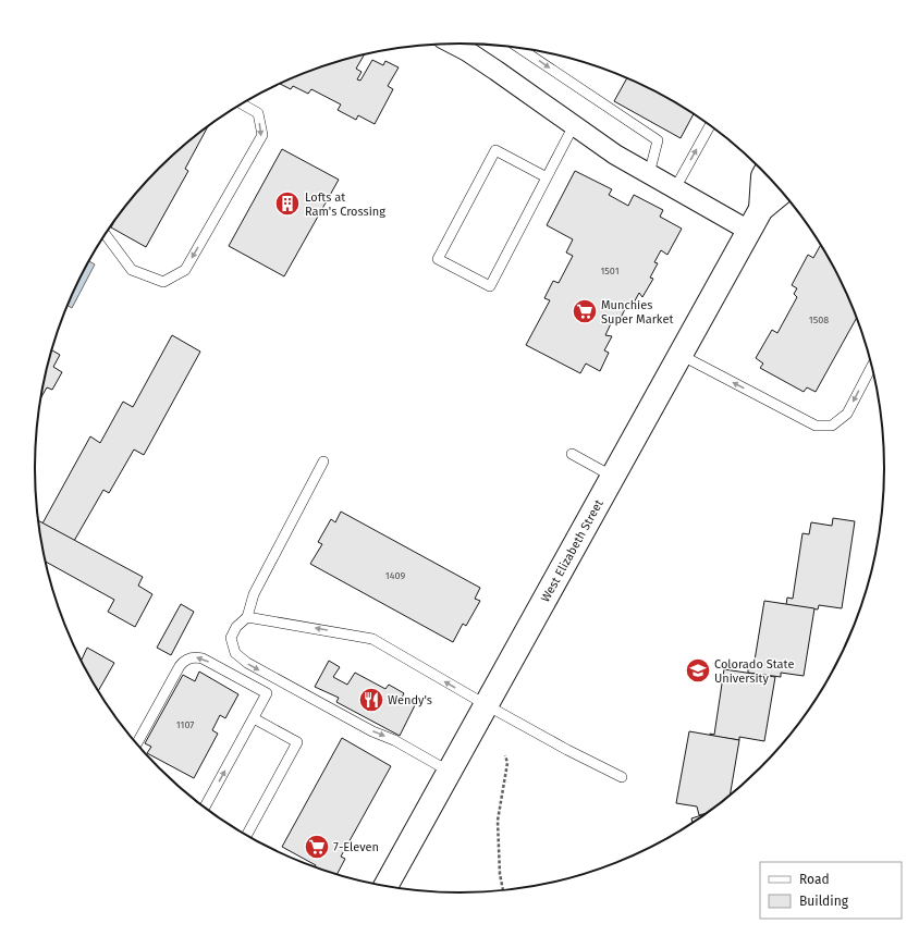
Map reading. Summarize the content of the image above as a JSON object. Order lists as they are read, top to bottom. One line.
{"streets":{"main road":["West Elizabeth Street"]},"places":{"building":["Lofts at Ram's Crossing"],"supermarket":["Munchies Super Market","7-Eleven"],"school or university":["Colorado State University"],"restaurant":["Wendy's"]},"house_numbers":["1501","1508","1409","1107"],"legend":["Road","Building"]}
